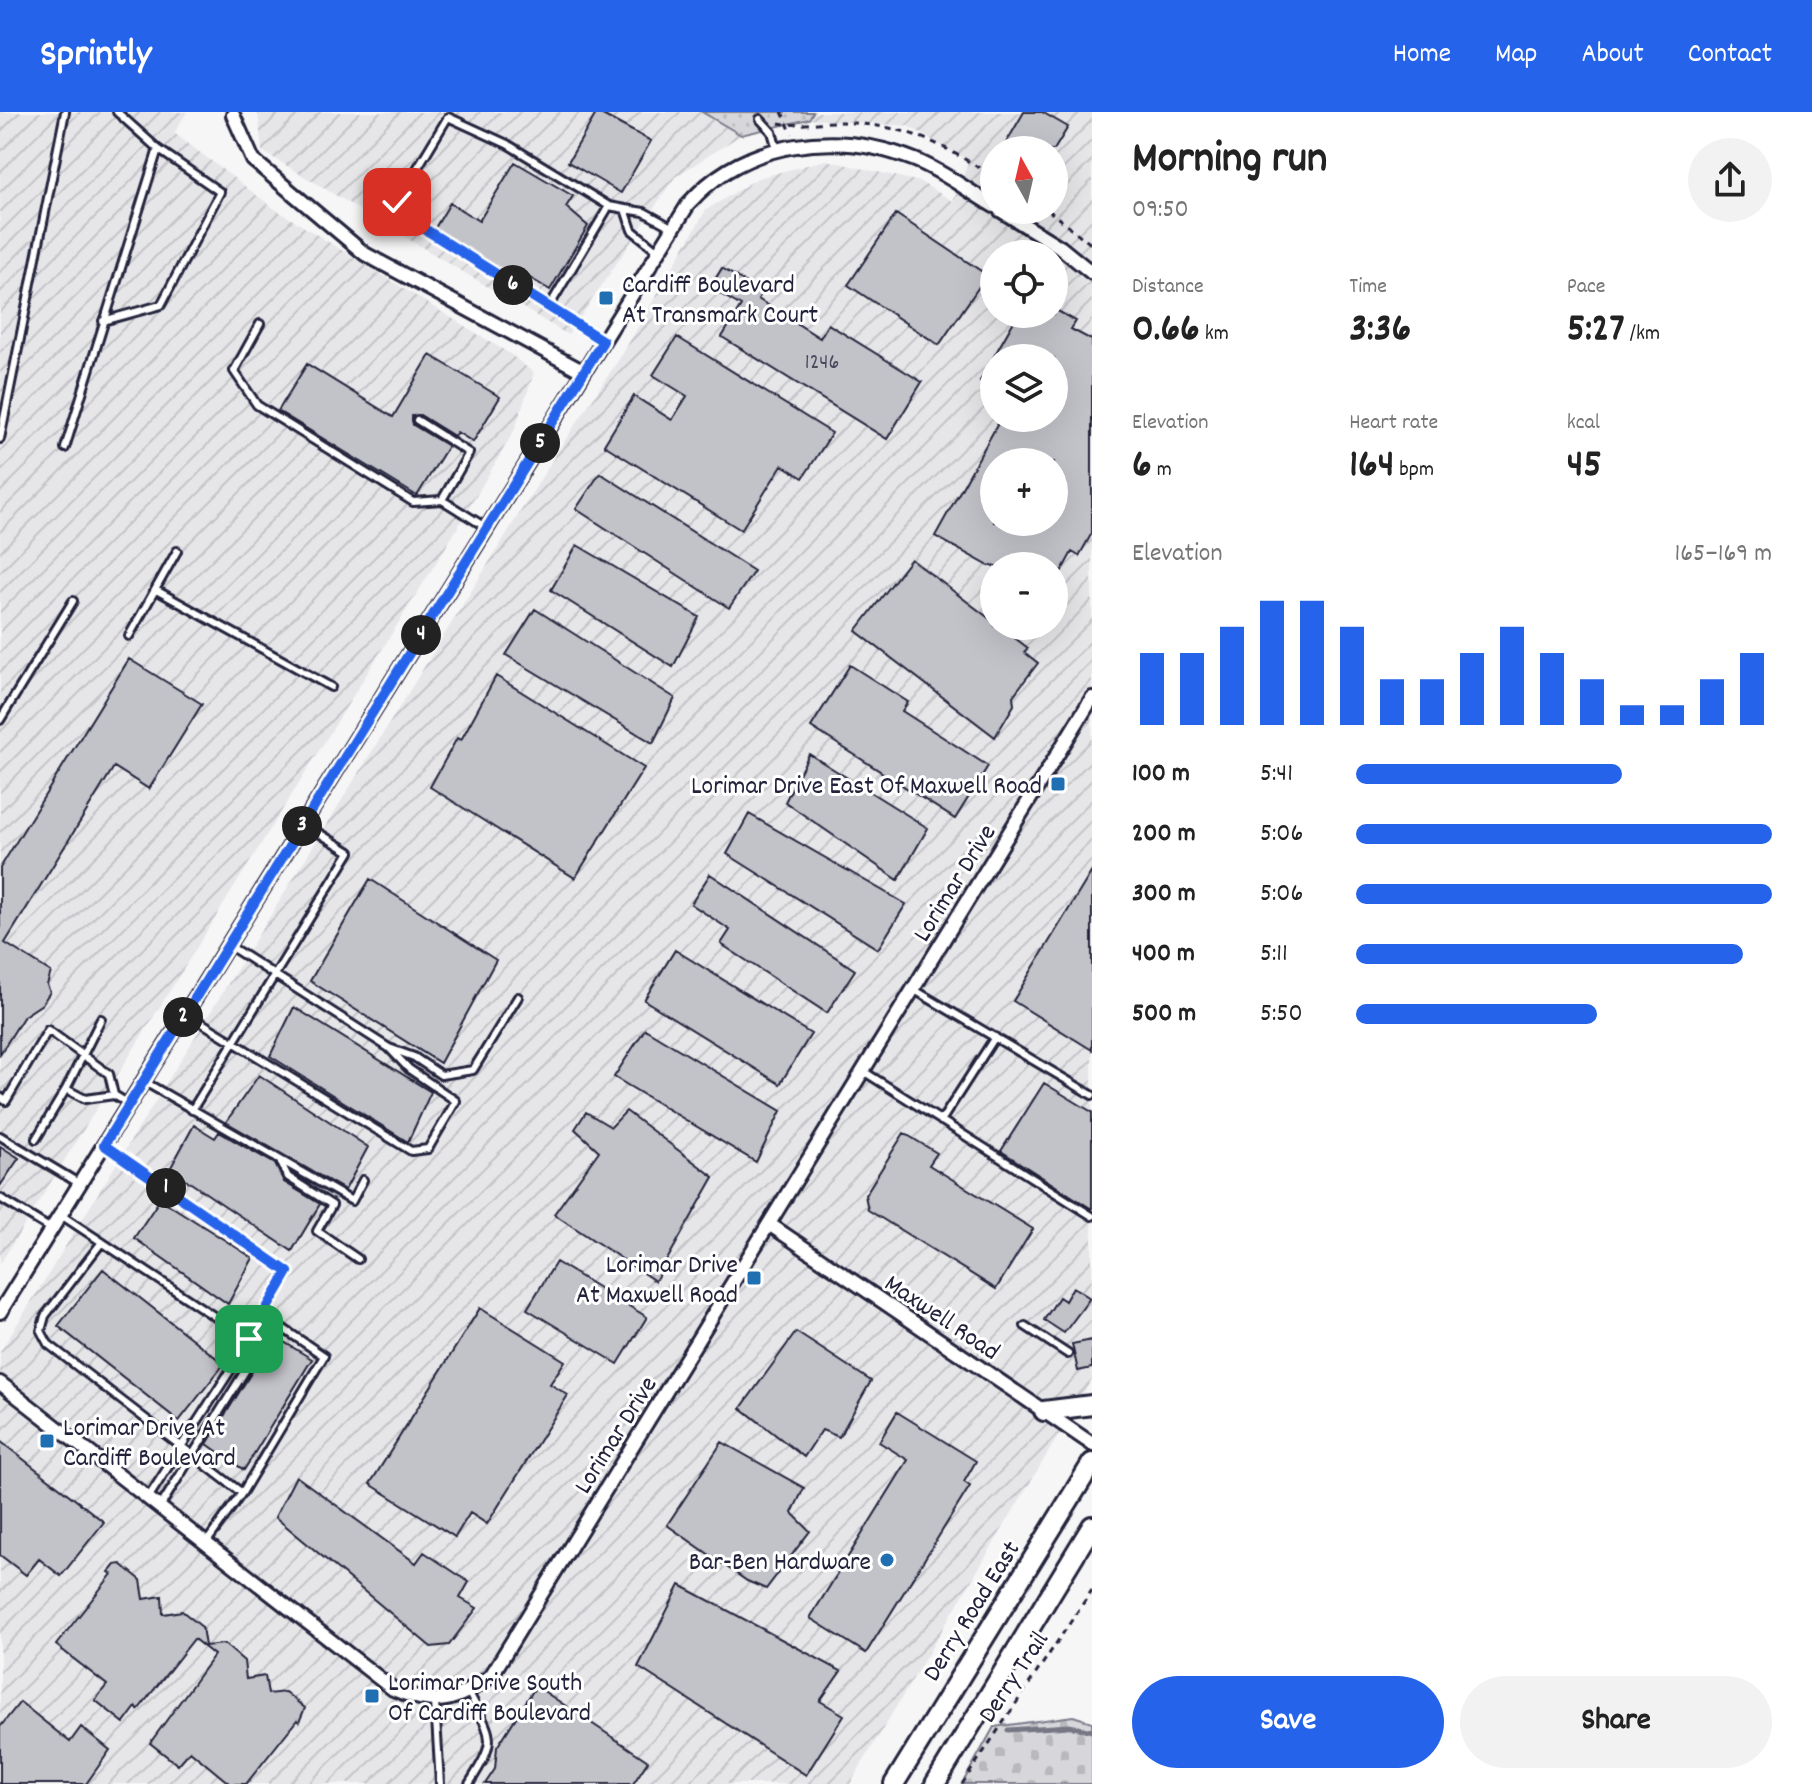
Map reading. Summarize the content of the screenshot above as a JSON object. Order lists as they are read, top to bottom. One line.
{"streets":{"main road":["Derry Road East"],"street":["Lorimar Drive","Maxwell Road"],"path":["Derry Trail"]},"crossings":[["Lorimar Drive","Maxwell Road"]],"places":{"transit":["Cardiff Boulevard At Transmark Court","Lorimar Drive East Of Maxwell Road","Lorimar Drive At Maxwell Road","Lorimar Drive At Cardiff Boulevard","Lorimar Drive South Of Cardiff Boulevard"],"other":["Bar-Ben Hardware"]},"house_numbers":["1246"],"north":"top","page":{"header":"Sprintly","nav":["Home","Map","About","Contact"],"heading":["Morning run","09:50"],"map_buttons":["+","−"],"stats":[["Distance","0.66 km"],["Time","3:36"],["Pace","5:27 /km"],["Elevation","6 m"],["Heart rate","164 bpm"],["kcal","45"]],"pins":["6","5","4","3","2","1"],"chart":["Elevation","165–169 m"],"list":[{"name":"100 m","note":"5:41"},{"name":"200 m","note":"5:06"},{"name":"300 m","note":"5:06"},{"name":"400 m","note":"5:11"},{"name":"500 m","note":"5:50"}],"buttons":["Save","Share"]}}
